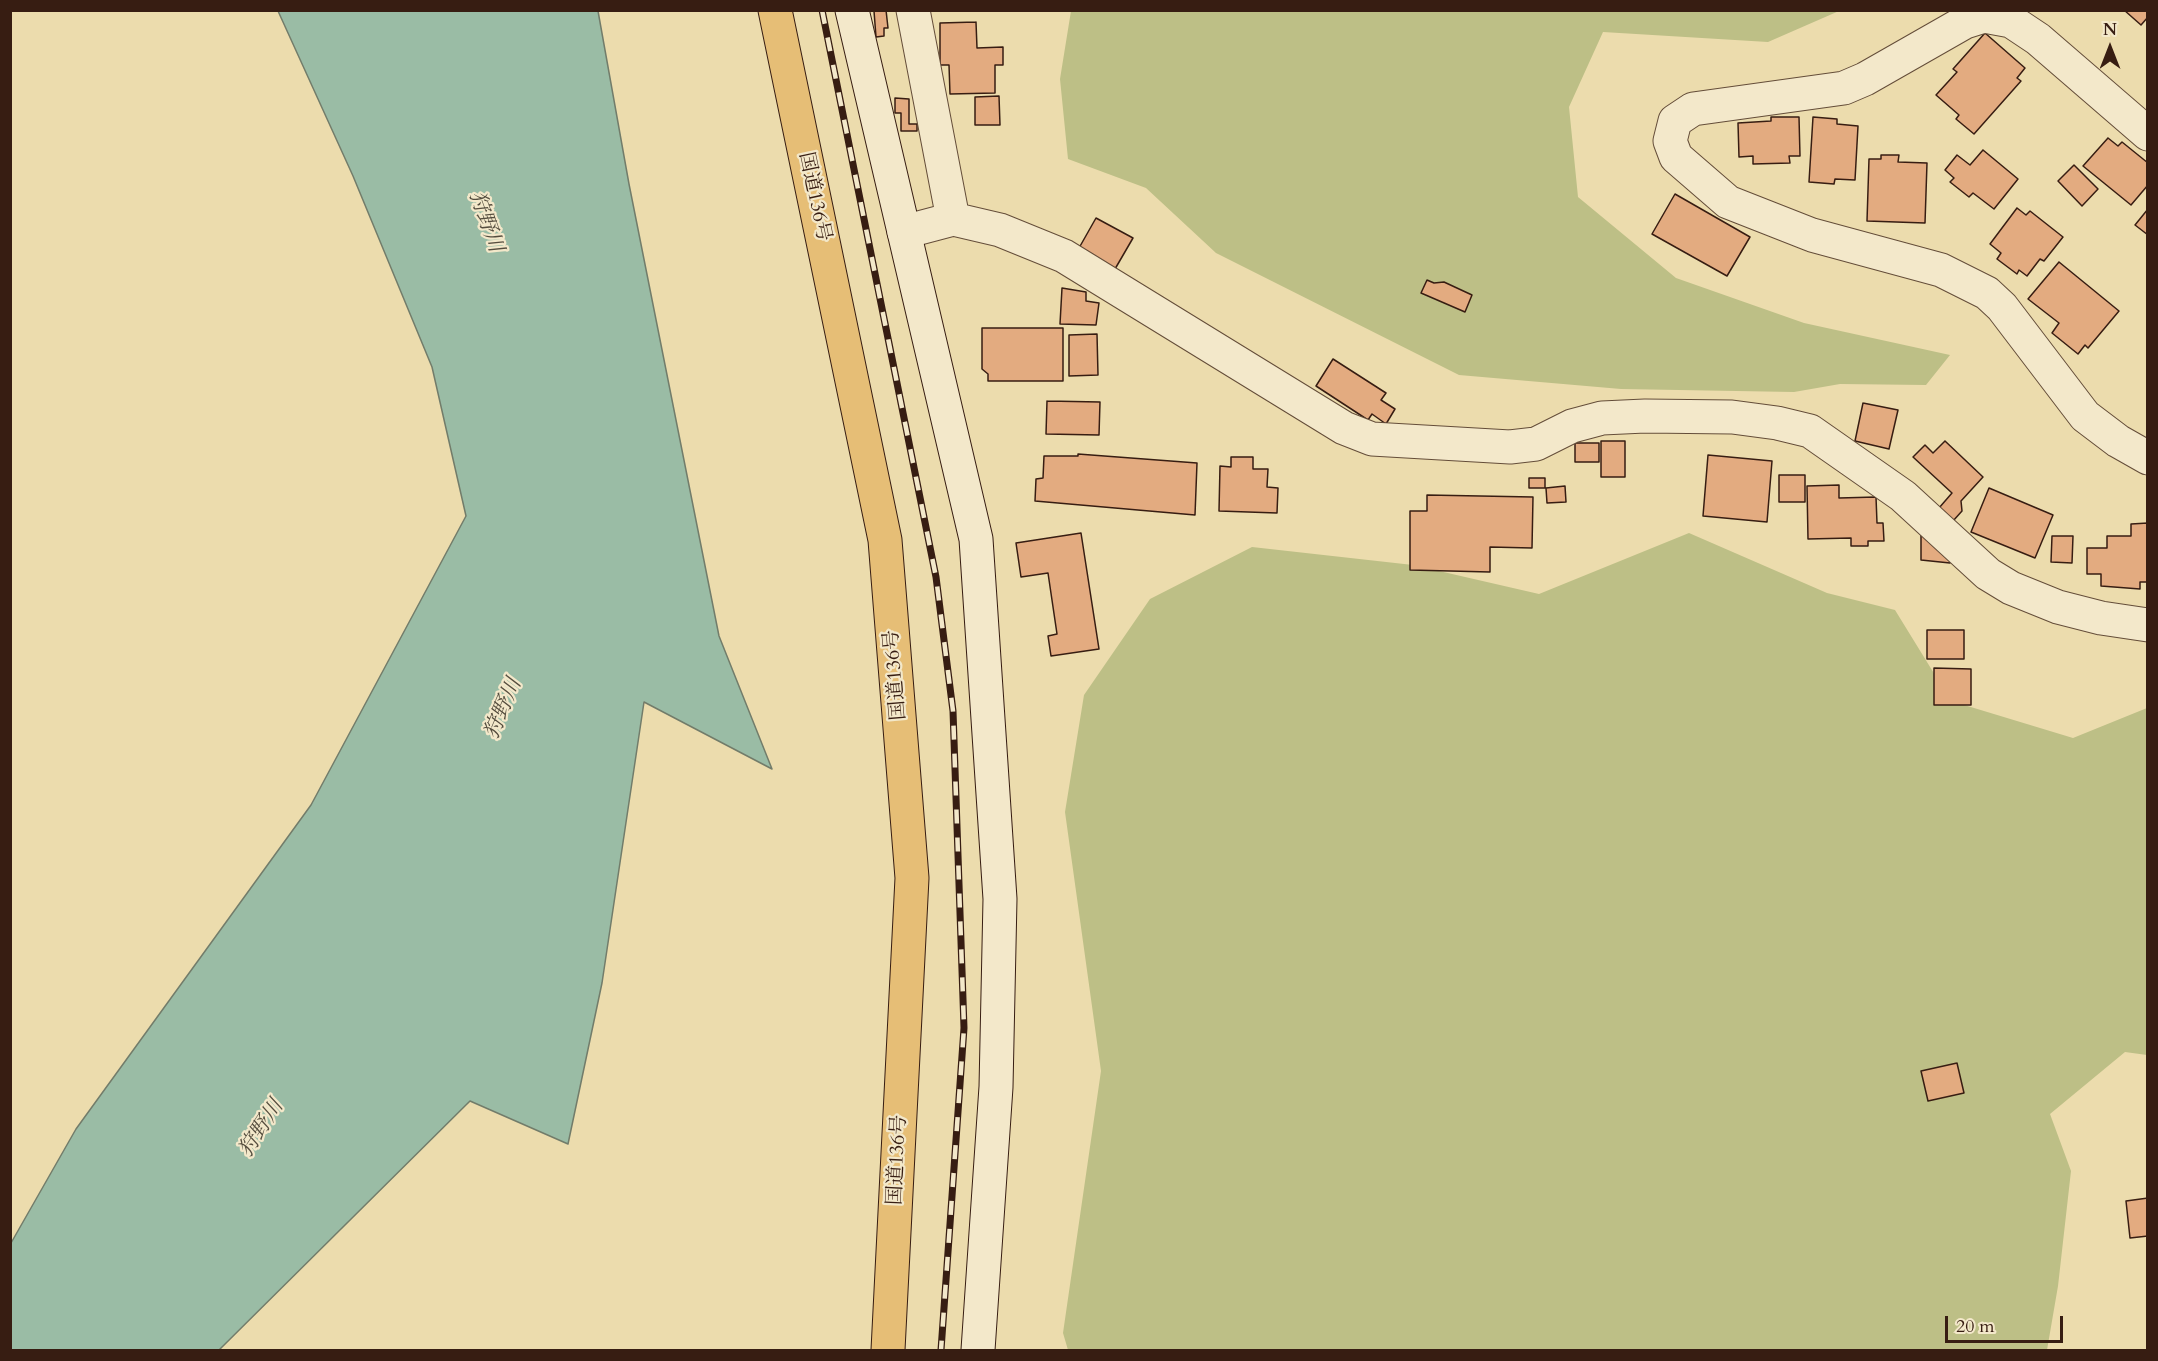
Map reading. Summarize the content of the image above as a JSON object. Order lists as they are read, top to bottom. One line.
{"streets":{"highway":["国道136号"]},"water":["狩野川"],"scale_bar":"20 m","north":"top"}
